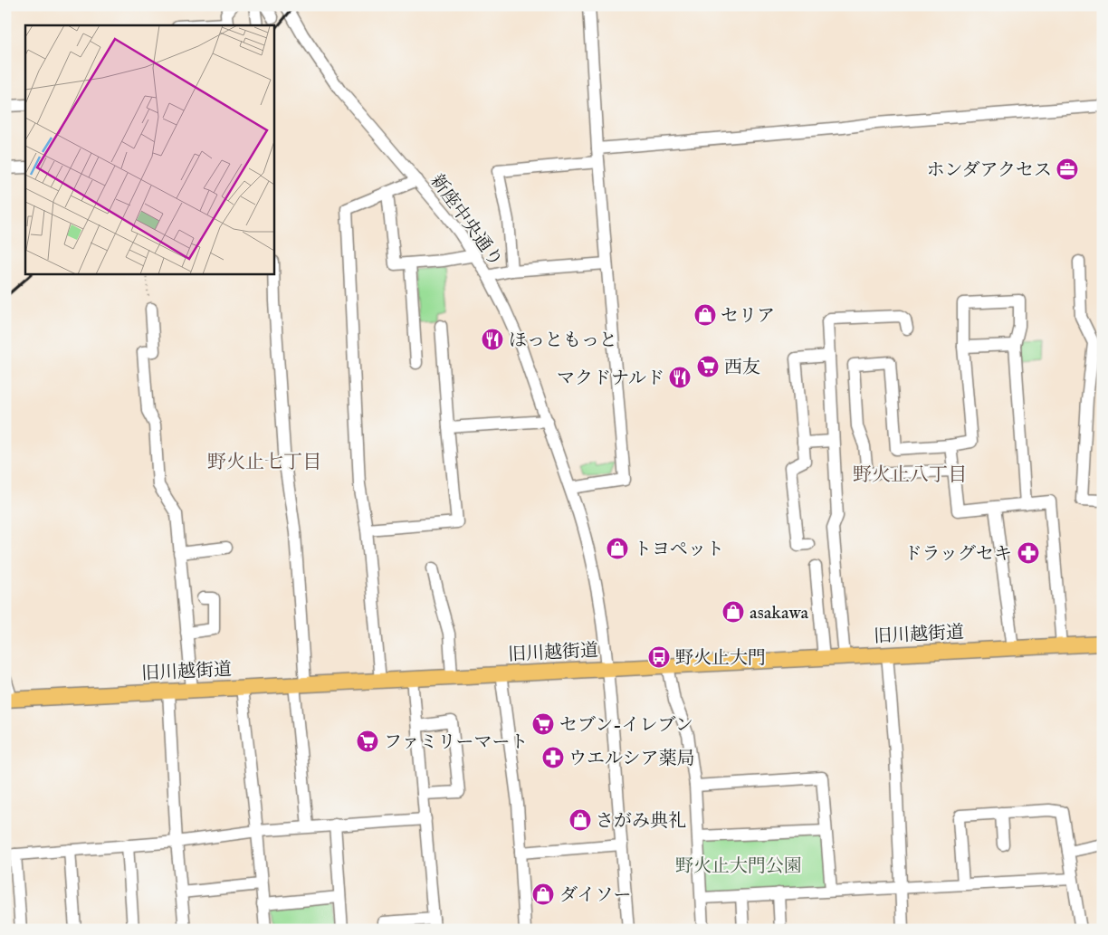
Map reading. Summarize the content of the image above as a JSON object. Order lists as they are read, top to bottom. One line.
{"streets":{"main road":["旧川越街道"],"street":["新座中央通り"]},"crossings":[["新座中央通り","旧川越街道"]],"districts":["野火止七丁目","野火止八丁目"],"parks":["野火止大門公園"],"places":{"office":["ホンダアクセス"],"shop":["セリア","トヨペット","asakawa","さがみ典礼","ダイソー"],"restaurant":["ほっともっと","マクドナルド"],"supermarket":["西友","セブン-イレブン","ファミリーマート"],"pharmacy":["ドラッグセキ","ウエルシア薬局"],"bus stop":["野火止大門"]}}
